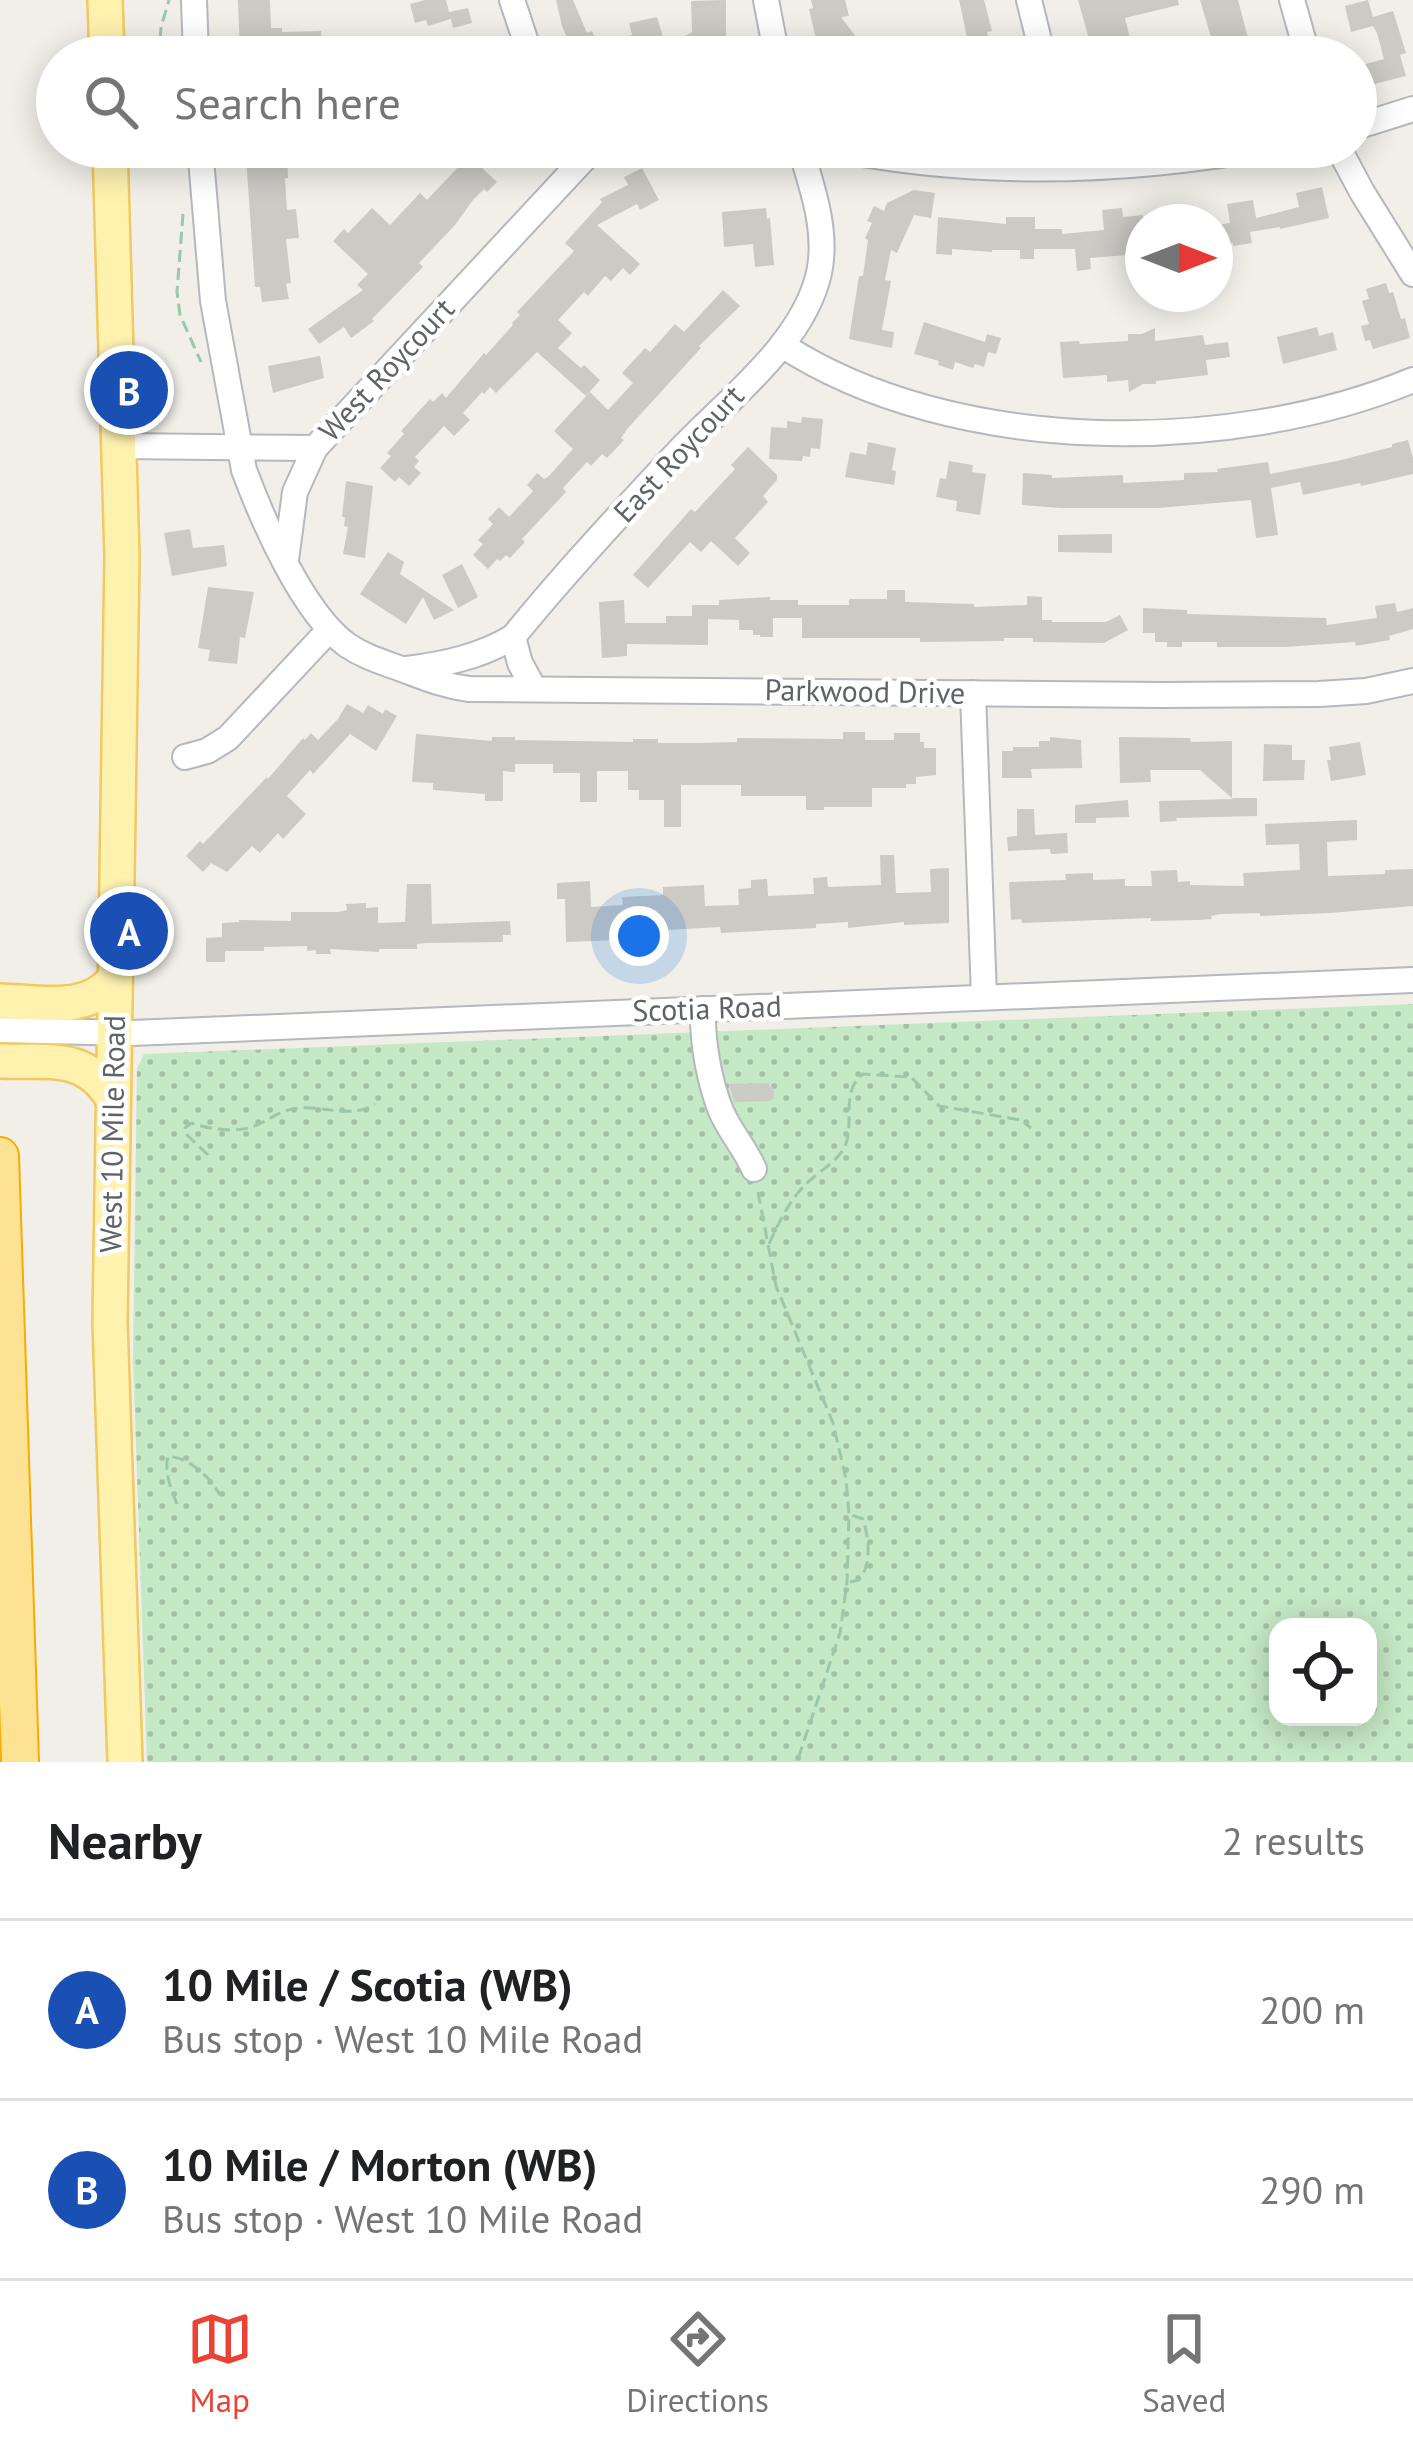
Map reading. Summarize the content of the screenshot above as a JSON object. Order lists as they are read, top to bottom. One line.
{"streets":{"main road":["West 10 Mile Road"],"street":["West Roycourt","East Roycourt","Parkwood Drive","Scotia Road"]},"crossings":[["East Roycourt","Parkwood Drive"],["Scotia Road","West 10 Mile Road"]],"north":"right","page":{"search":"Search here","pins":["B","A"],"heading":["Nearby","2 results"],"list":[{"mark":"A","name":"10 Mile / Scotia (WB)","note":"Bus stop · West 10 Mile Road","value":"200 m"},{"mark":"B","name":"10 Mile / Morton (WB)","note":"Bus stop · West 10 Mile Road","value":"290 m"}],"nav":["Map","Directions","Saved"]}}
